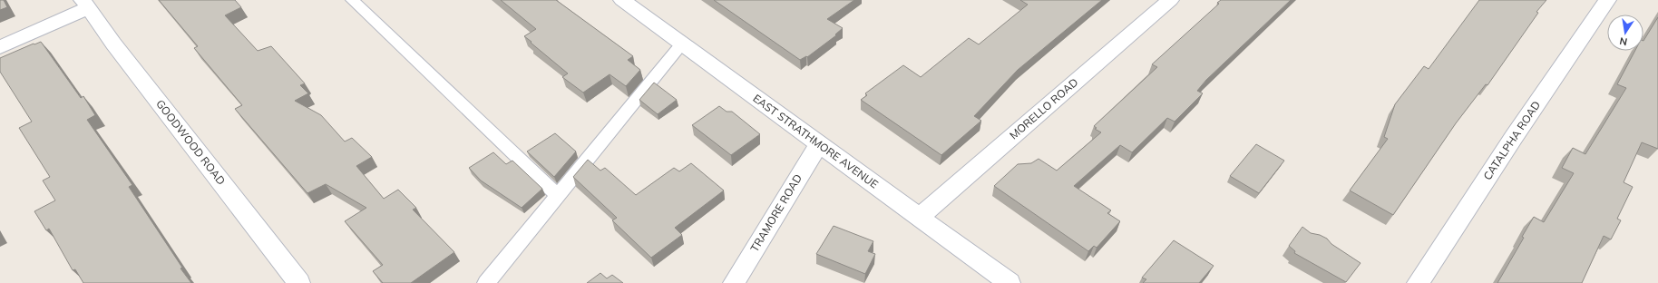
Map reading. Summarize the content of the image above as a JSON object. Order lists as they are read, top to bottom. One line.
{"streets":{"street":["MORELLO ROAD","CATALPHA ROAD","EAST STRATHMORE AVENUE","GOODWOOD ROAD","TRAMORE ROAD"]},"crossings":[["MORELLO ROAD","EAST STRATHMORE AVENUE"],["EAST STRATHMORE AVENUE","TRAMORE ROAD"]],"north":"bottom"}
